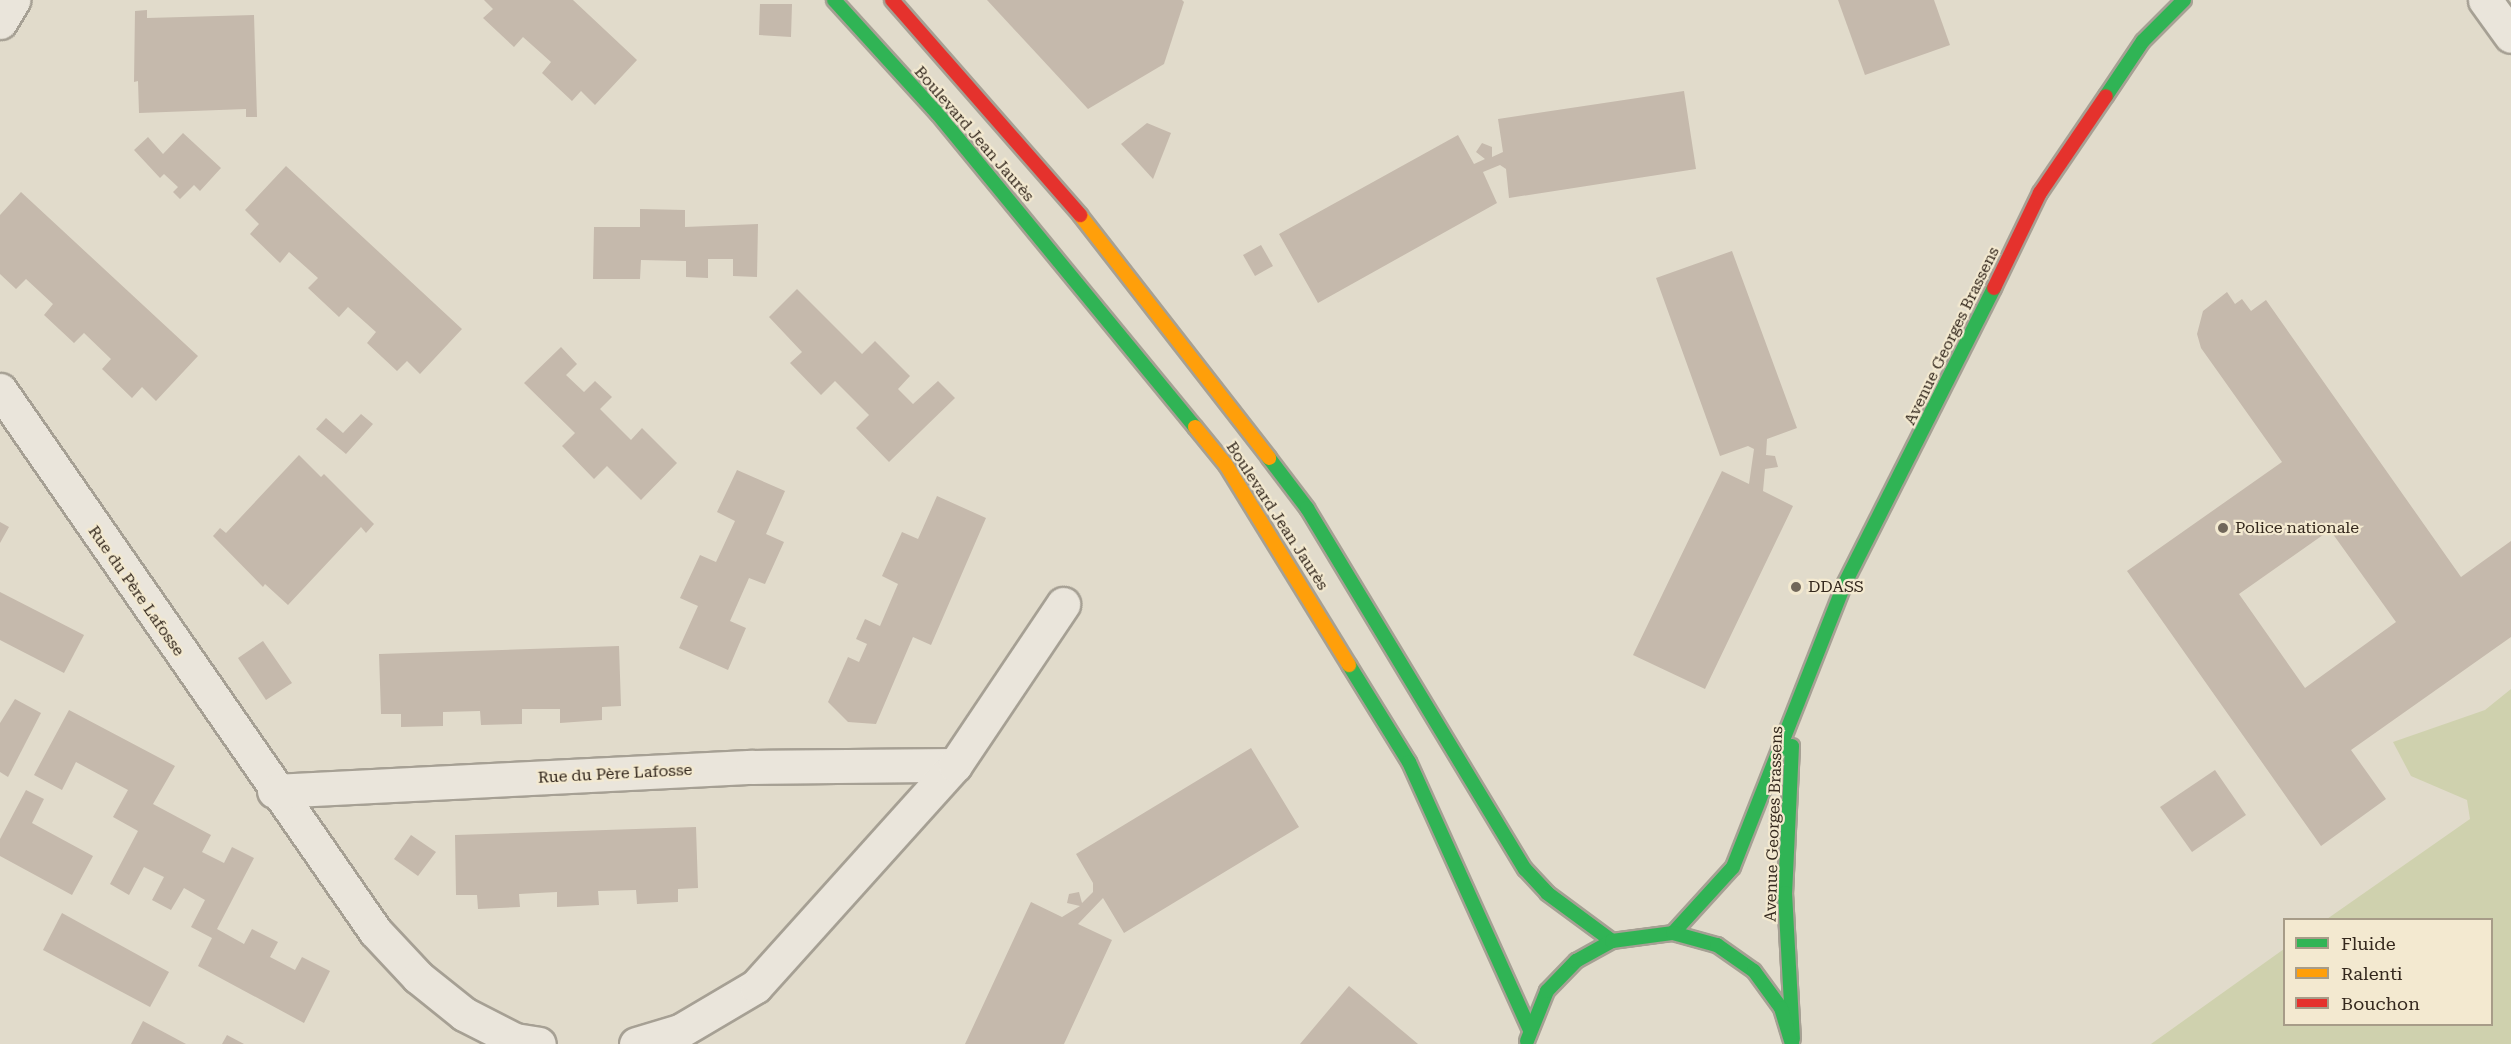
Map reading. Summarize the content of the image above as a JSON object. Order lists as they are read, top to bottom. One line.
{"streets":{"main road":["Boulevard Jean Jaurès","Avenue Georges Brassens"],"street":["Rue du Père Lafosse"]},"places":["Police nationale","DDASS"],"legend":["Fluide","Ralenti","Bouchon"]}
